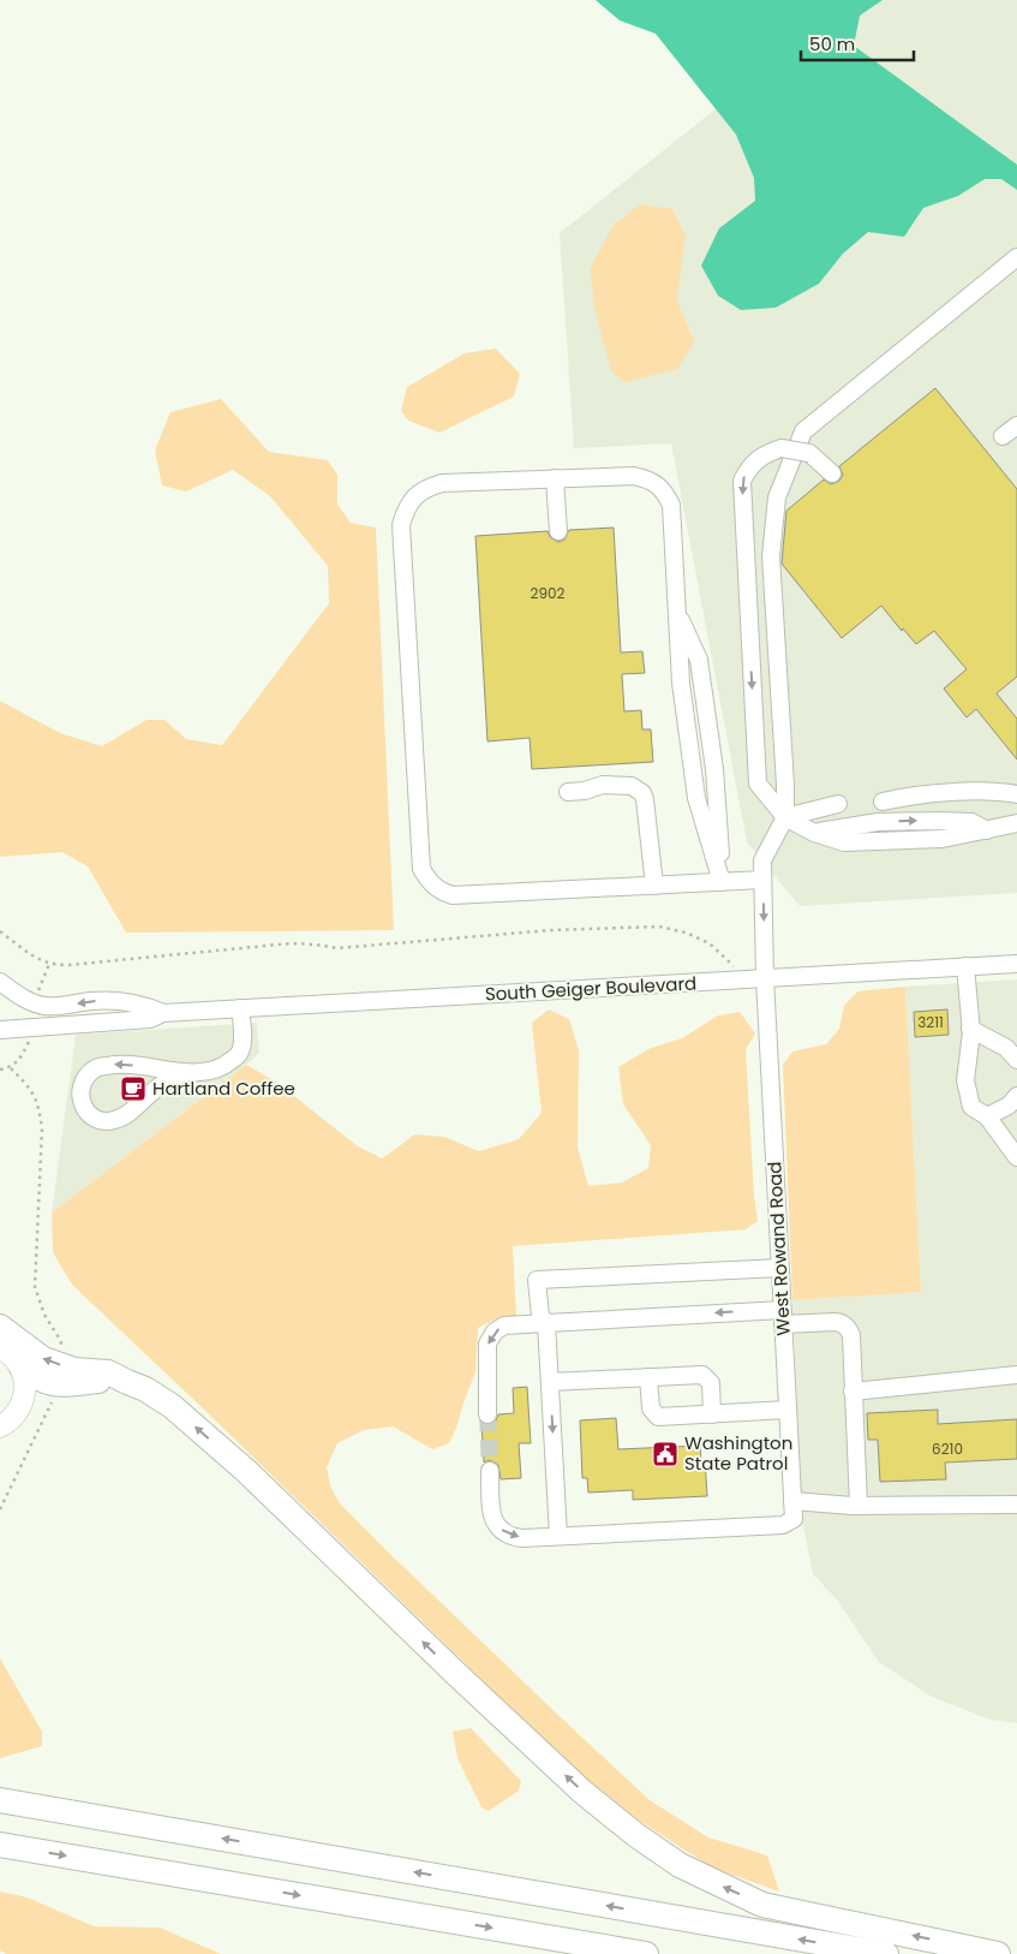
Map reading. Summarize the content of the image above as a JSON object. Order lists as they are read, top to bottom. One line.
{"streets":{"street":["South Geiger Boulevard","West Rowand Road"]},"crossings":[["South Geiger Boulevard","West Rowand Road"]],"places":{"cafe":["Hartland Coffee"],"public building":["Washington State Patrol"]},"house_numbers":["2902","3211","6210"],"scale_bar":"50 m"}
